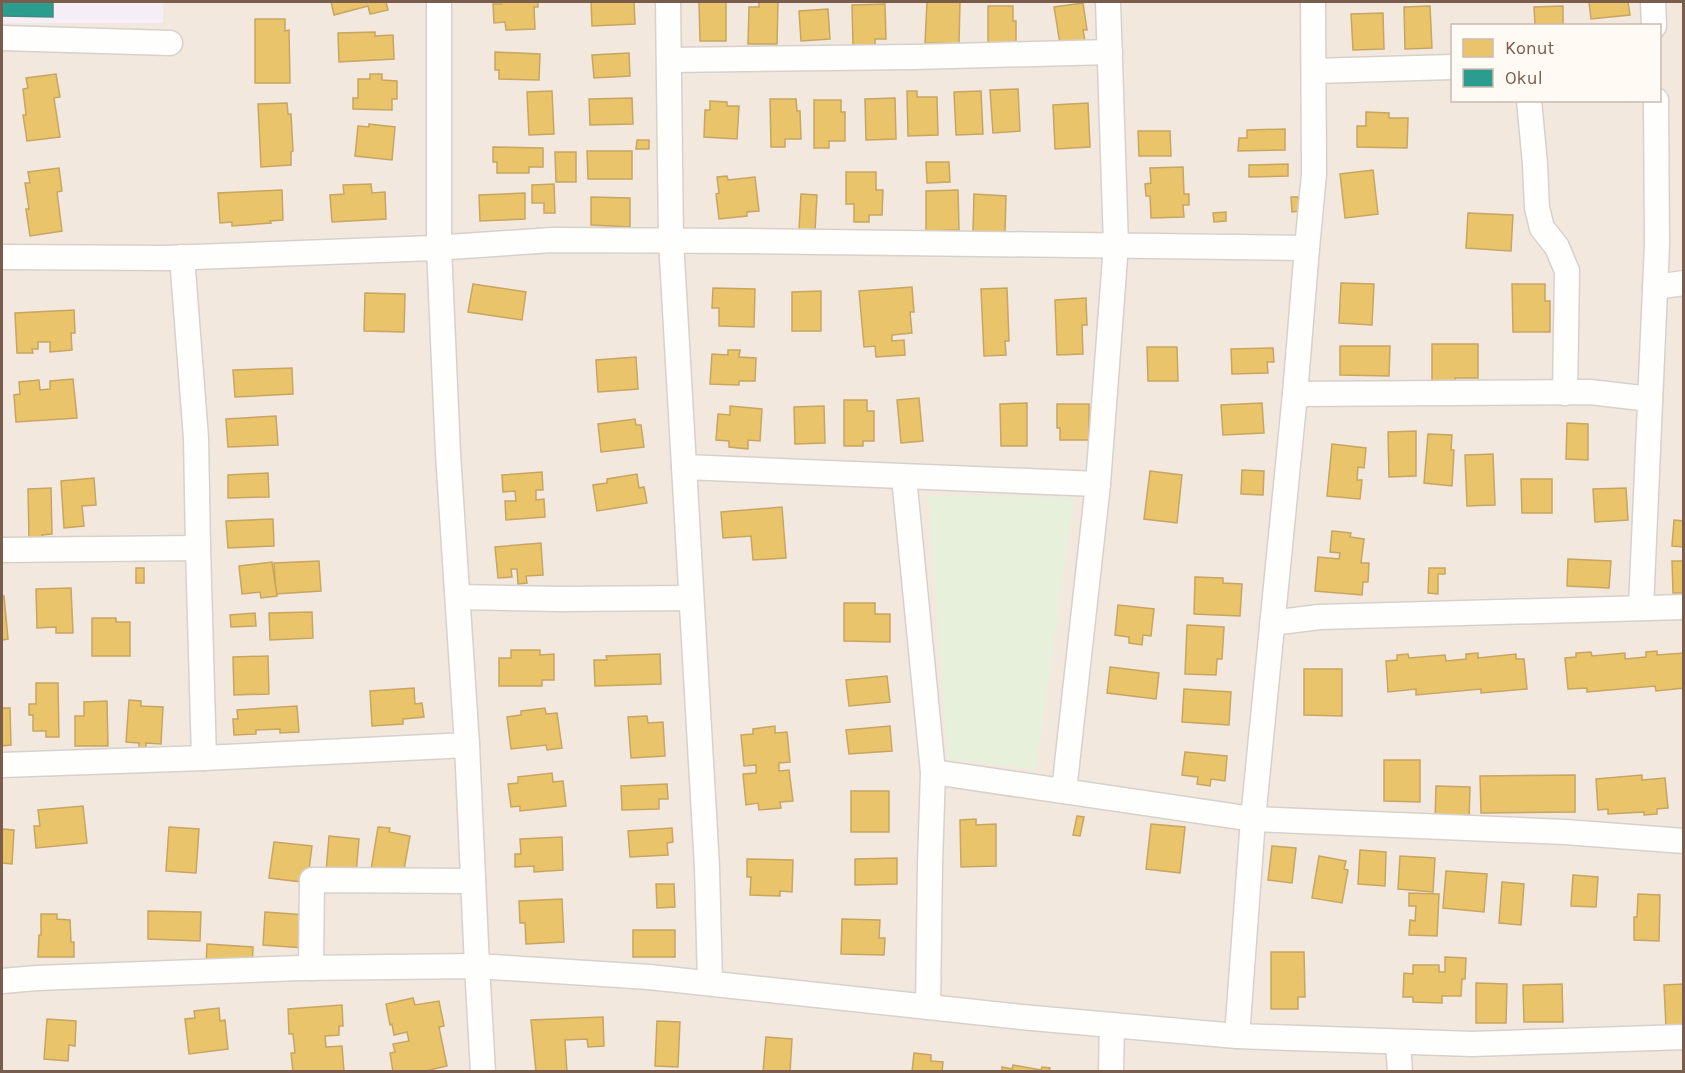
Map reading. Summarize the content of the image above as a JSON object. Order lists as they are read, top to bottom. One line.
{"legend":["Konut","Okul"]}
